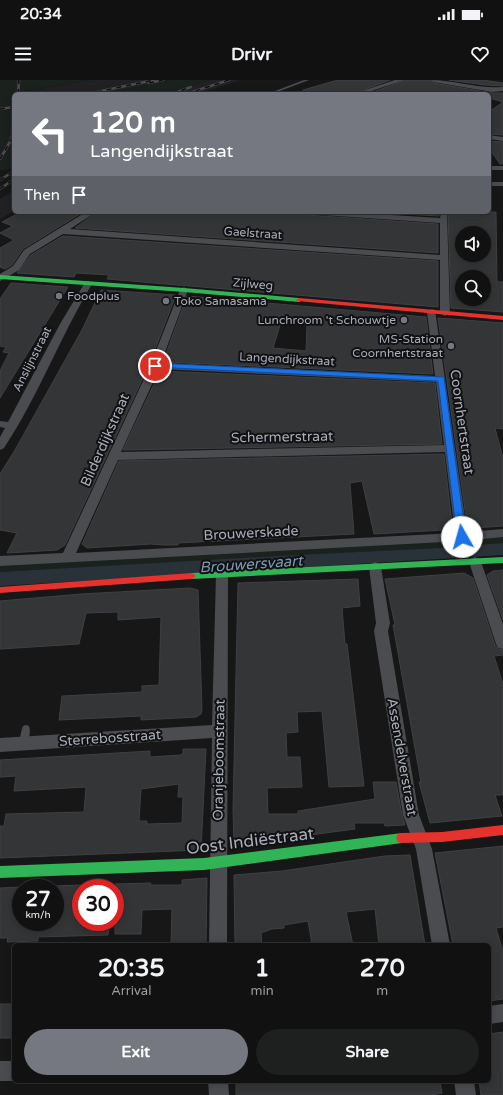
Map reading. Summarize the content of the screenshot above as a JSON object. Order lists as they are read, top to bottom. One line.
{"streets":{"street":["Gaelstraat","Zijlweg","Anslijnstraat","Langendijkstraat","Coornhertstraat","Schermerstraat","Bilderdijkstraat","Brouwerskade","Sterrebosstraat","Assendelverstraat","Oranjeboomstraat","Oost Indiëstraat"]},"crossings":[["Zijlweg","Anslijnstraat"],["Zijlweg","Coornhertstraat"],["Zijlweg","Bilderdijkstraat"],["Langendijkstraat","Coornhertstraat"],["Langendijkstraat","Bilderdijkstraat"],["Coornhertstraat","Schermerstraat"],["Coornhertstraat","Brouwerskade"],["Schermerstraat","Bilderdijkstraat"],["Bilderdijkstraat","Brouwerskade"],["Sterrebosstraat","Oranjeboomstraat"],["Assendelverstraat","Oost Indiëstraat"],["Oranjeboomstraat","Oost Indiëstraat"]],"water":["Brouwersvaart"],"places":["Foodplus","Toko Samasama","Lunchroom 't Schouwtje","MS-Station Coornhertstraat"],"page":{"status":"20:34","header":"Drivr","turn":["120 m","Langendijkstraat"],"then":"Then","speed":"27 km/h","limit":"30","eta":["20:35","Arrival","1","min","270","m"],"buttons":["Exit","Share"]}}
